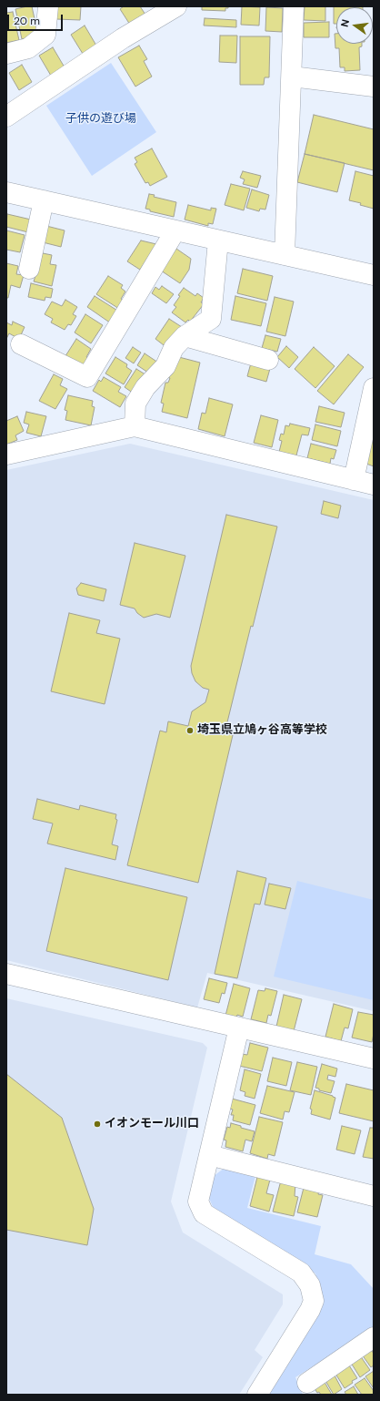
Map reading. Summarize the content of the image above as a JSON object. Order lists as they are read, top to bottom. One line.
{"parks":["子供の遊び場"],"places":["埼玉県立鳩ヶ谷高等学校","イオンモール川口"],"scale_bar":"20 m","north":"left"}
